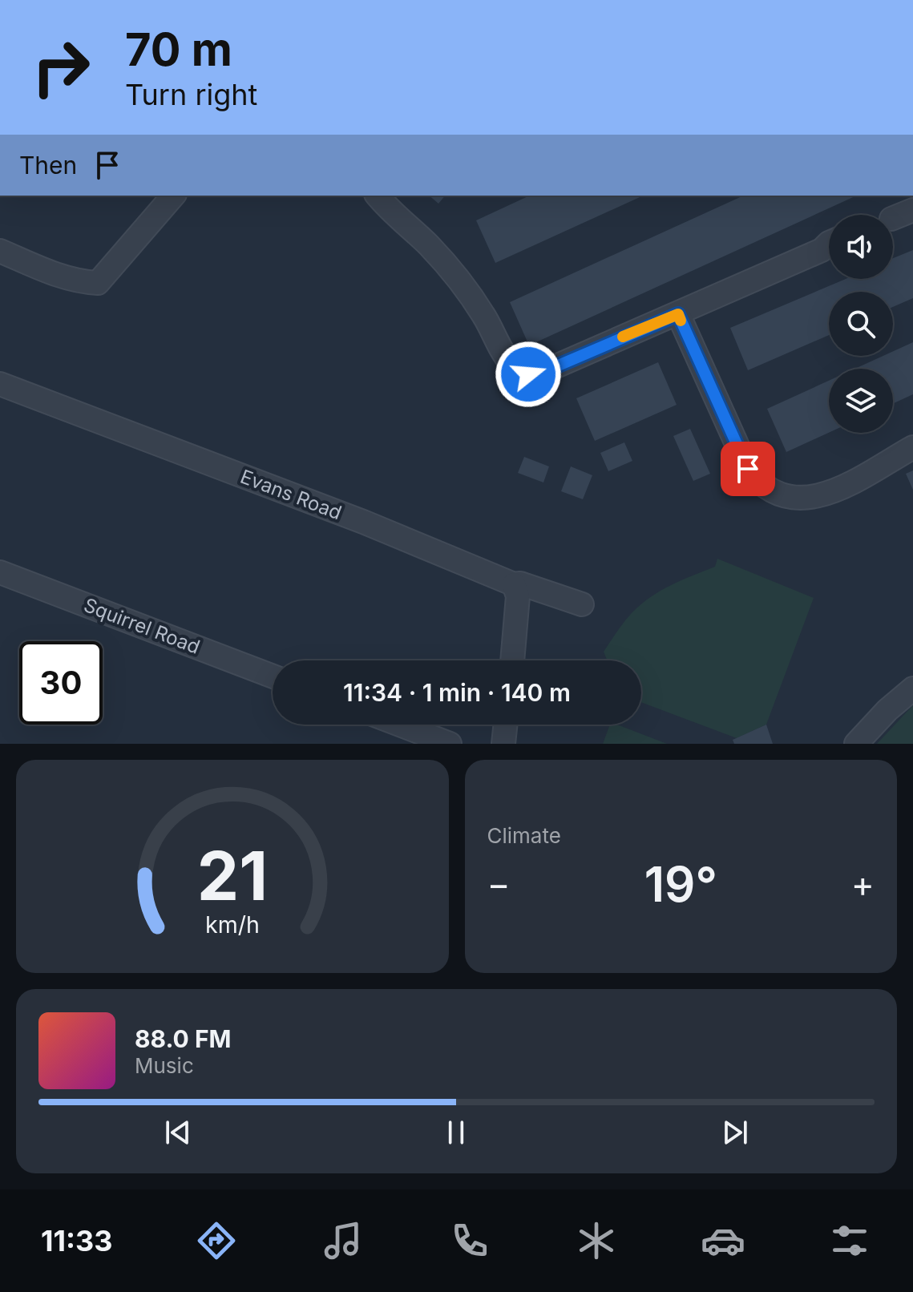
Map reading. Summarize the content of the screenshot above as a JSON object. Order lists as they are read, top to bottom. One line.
{"streets":{"street":["Evans Road","Squirrel Road"]},"page":{"turn":["70 m","Turn right"],"then":"Then","limit":"30","trip":"11:34 · 1 min · 140 m","tile":"Climate","heat":["−","19°","+"],"song":["88.0 FM","Music"],"tabs":"11:33","gauge":["21","km/h"]}}
